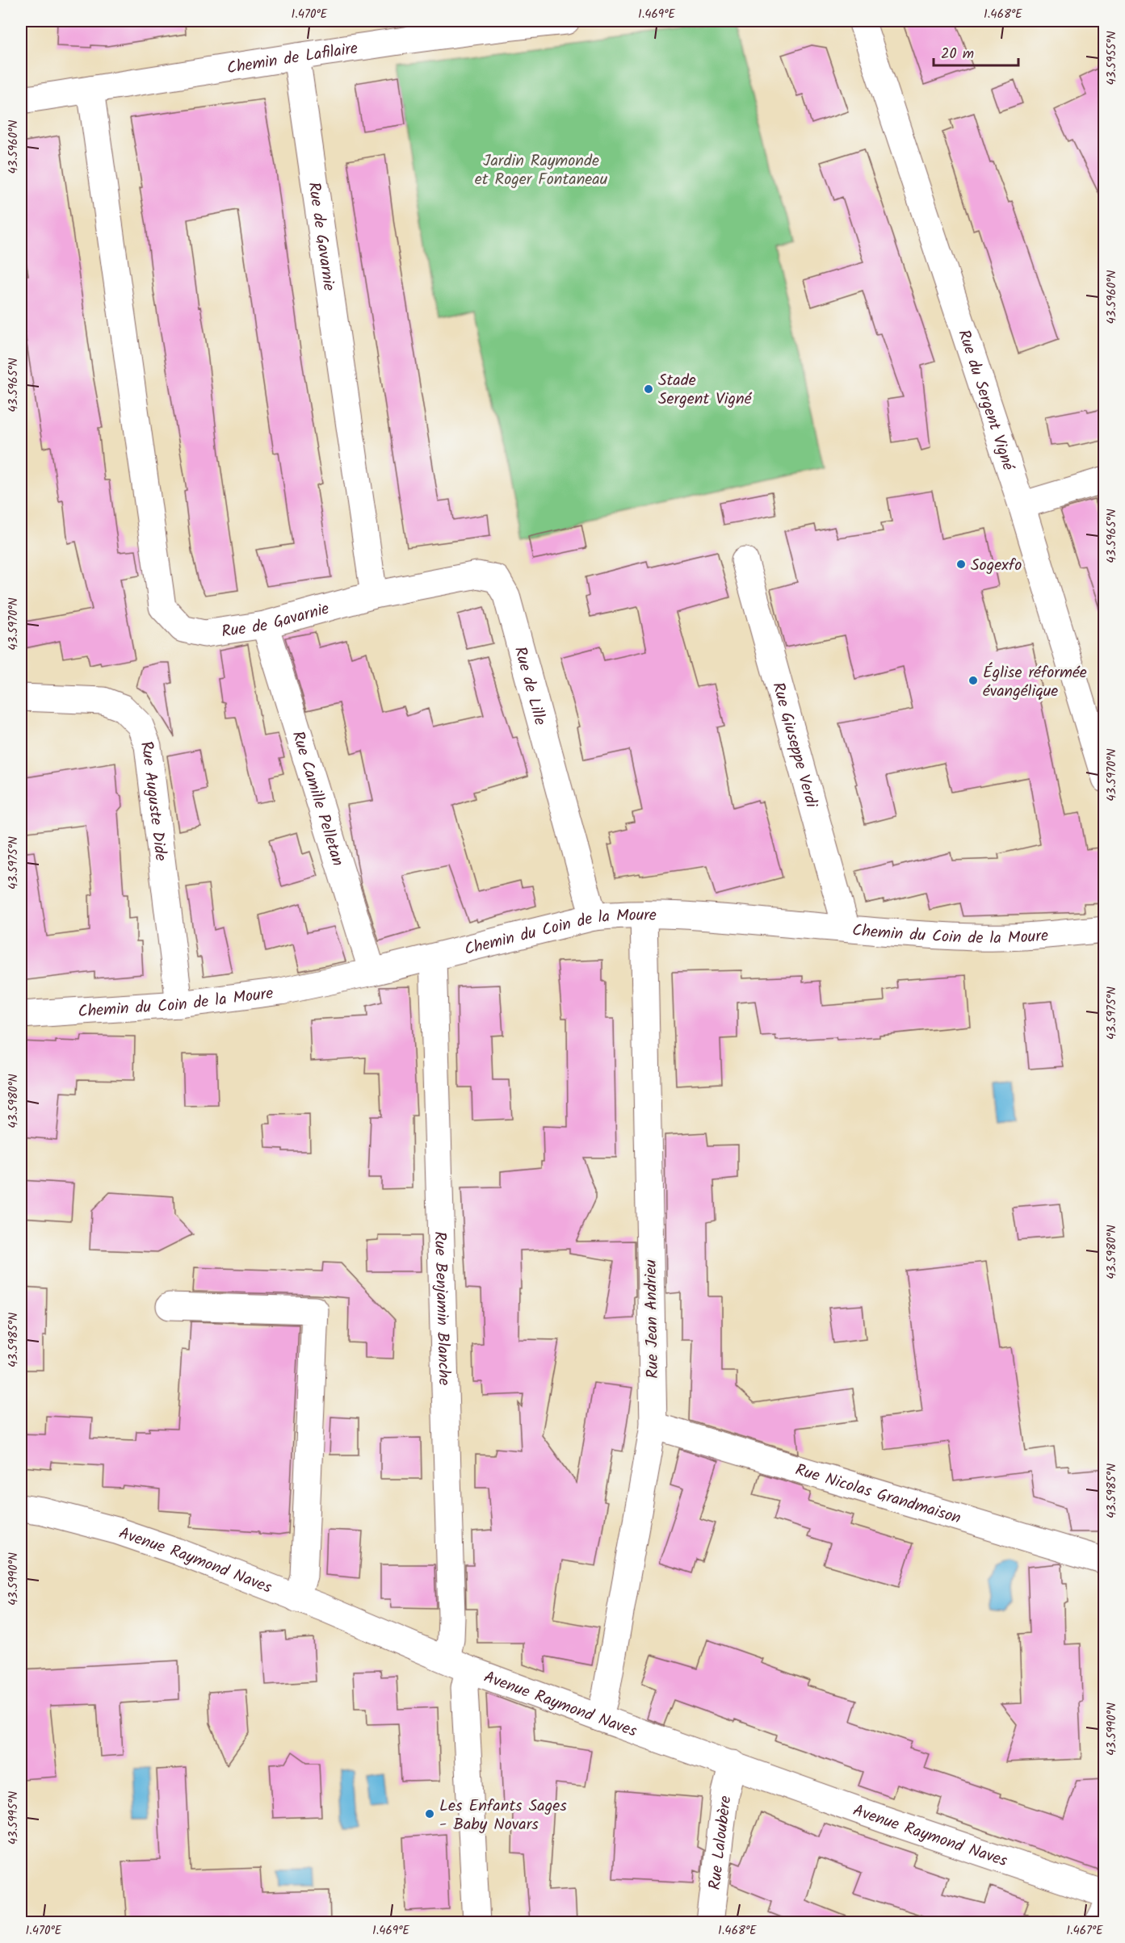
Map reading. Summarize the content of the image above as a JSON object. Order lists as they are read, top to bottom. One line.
{"streets":{"street":["Chemin de Lafilaire","Rue de Gavarnie","Rue du Sergent Vigné","Rue de Lille","Rue Giuseppe Verdi","Rue Camille Pelletan","Rue Auguste Dide","Chemin du Coin de la Moure","Rue Benjamin Blanche","Rue Jean Andrieu","Rue Nicolas Grandmaison","Avenue Raymond Naves","Rue Laloubère"]},"crossings":[["Chemin de Lafilaire","Rue de Gavarnie"],["Rue de Gavarnie","Rue de Lille"],["Rue de Gavarnie","Rue Camille Pelletan"],["Rue de Lille","Chemin du Coin de la Moure"],["Rue Giuseppe Verdi","Chemin du Coin de la Moure"],["Rue Camille Pelletan","Chemin du Coin de la Moure"],["Rue Auguste Dide","Chemin du Coin de la Moure"],["Chemin du Coin de la Moure","Rue Benjamin Blanche"],["Chemin du Coin de la Moure","Rue Jean Andrieu"],["Rue Benjamin Blanche","Avenue Raymond Naves"],["Rue Jean Andrieu","Rue Nicolas Grandmaison"],["Rue Jean Andrieu","Avenue Raymond Naves"],["Avenue Raymond Naves","Rue Laloubère"]],"parks":["Jardin Raymonde et Roger Fontaneau"],"places":["Stade Sergent Vigné","Sogexfo","Église réformée évangélique","Les Enfants Sages - Baby Novars"],"scale_bar":"20 m","coordinates":["1.470°E","1.469°E","1.468°E","43.5955°N","43.5960°N","43.5965°N","43.5970°N","43.5975°N","43.5980°N","43.5985°N","43.5990°N","43.5995°N","1.467°E"]}
